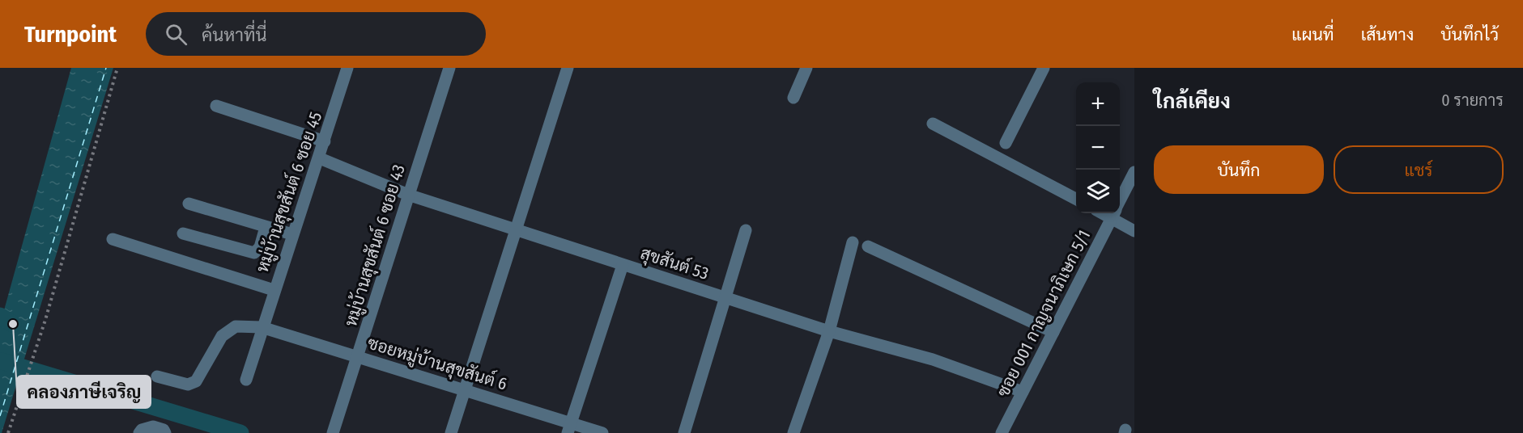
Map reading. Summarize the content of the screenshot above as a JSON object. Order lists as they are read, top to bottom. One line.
{"streets":{"street":["หมู่บ้านสุขสันต์ 6 ซอย 45","หมู่บ้านสุขสันต์ 6 ซอย 43","สุขสันต์ 53","ซอย 001 กาญจนาภิเษก 5/1","ซอยหมู่บ้านสุขสันต์ 6"]},"crossings":[["หมู่บ้านสุขสันต์ 6 ซอย 45","สุขสันต์ 53"],["หมู่บ้านสุขสันต์ 6 ซอย 45","ซอยหมู่บ้านสุขสันต์ 6"],["หมู่บ้านสุขสันต์ 6 ซอย 43","สุขสันต์ 53"],["หมู่บ้านสุขสันต์ 6 ซอย 43","ซอยหมู่บ้านสุขสันต์ 6"],["สุขสันต์ 53","ซอย 001 กาญจนาภิเษก 5/1"]],"places":["คลองภาษีเจริญ"],"page":{"header":"Turnpoint","search":"ค้นหาที่นี่","nav":["แผนที่","เส้นทาง","บันทึกไว้"],"heading":["ใกล้เคียง","0 รายการ"],"map_buttons":["+","−"],"buttons":["บันทึก","แชร์"]}}
